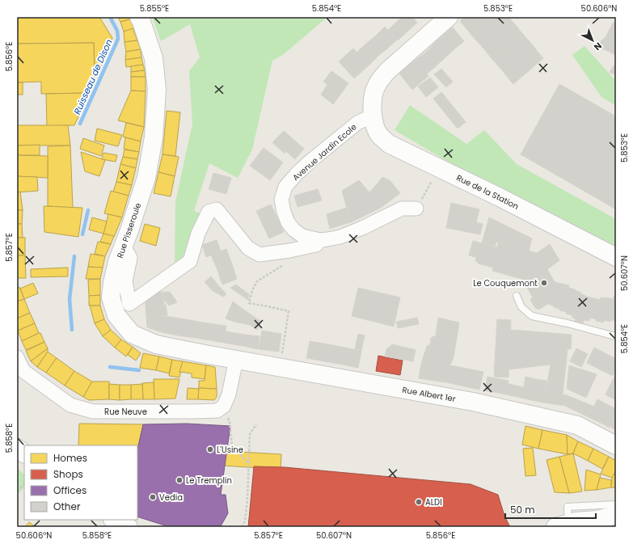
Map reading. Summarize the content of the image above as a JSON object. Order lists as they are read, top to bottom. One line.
{"streets":{"main road":["Rue de la Station","Rue Pisseroule","Rue Albert 1er"],"street":["Avenue Jardin Ecole","Rue Neuve"]},"crossings":[["Avenue Jardin Ecole","Rue de la Station"],["Rue Pisseroule","Rue Albert 1er"]],"water":["Ruisseau de Dison"],"places":["Le Couquemont","L'Usine","Le Tremplin","Vedia","ALDI"],"legend":["Homes","Shops","Offices","Other"],"scale_bar":"50 m","north":"bottom right","coordinates":["5.855°E","5.854°E","5.853°E","50.606°N","5.856°E","5.857°E","50.607°N","5.858°E"]}
